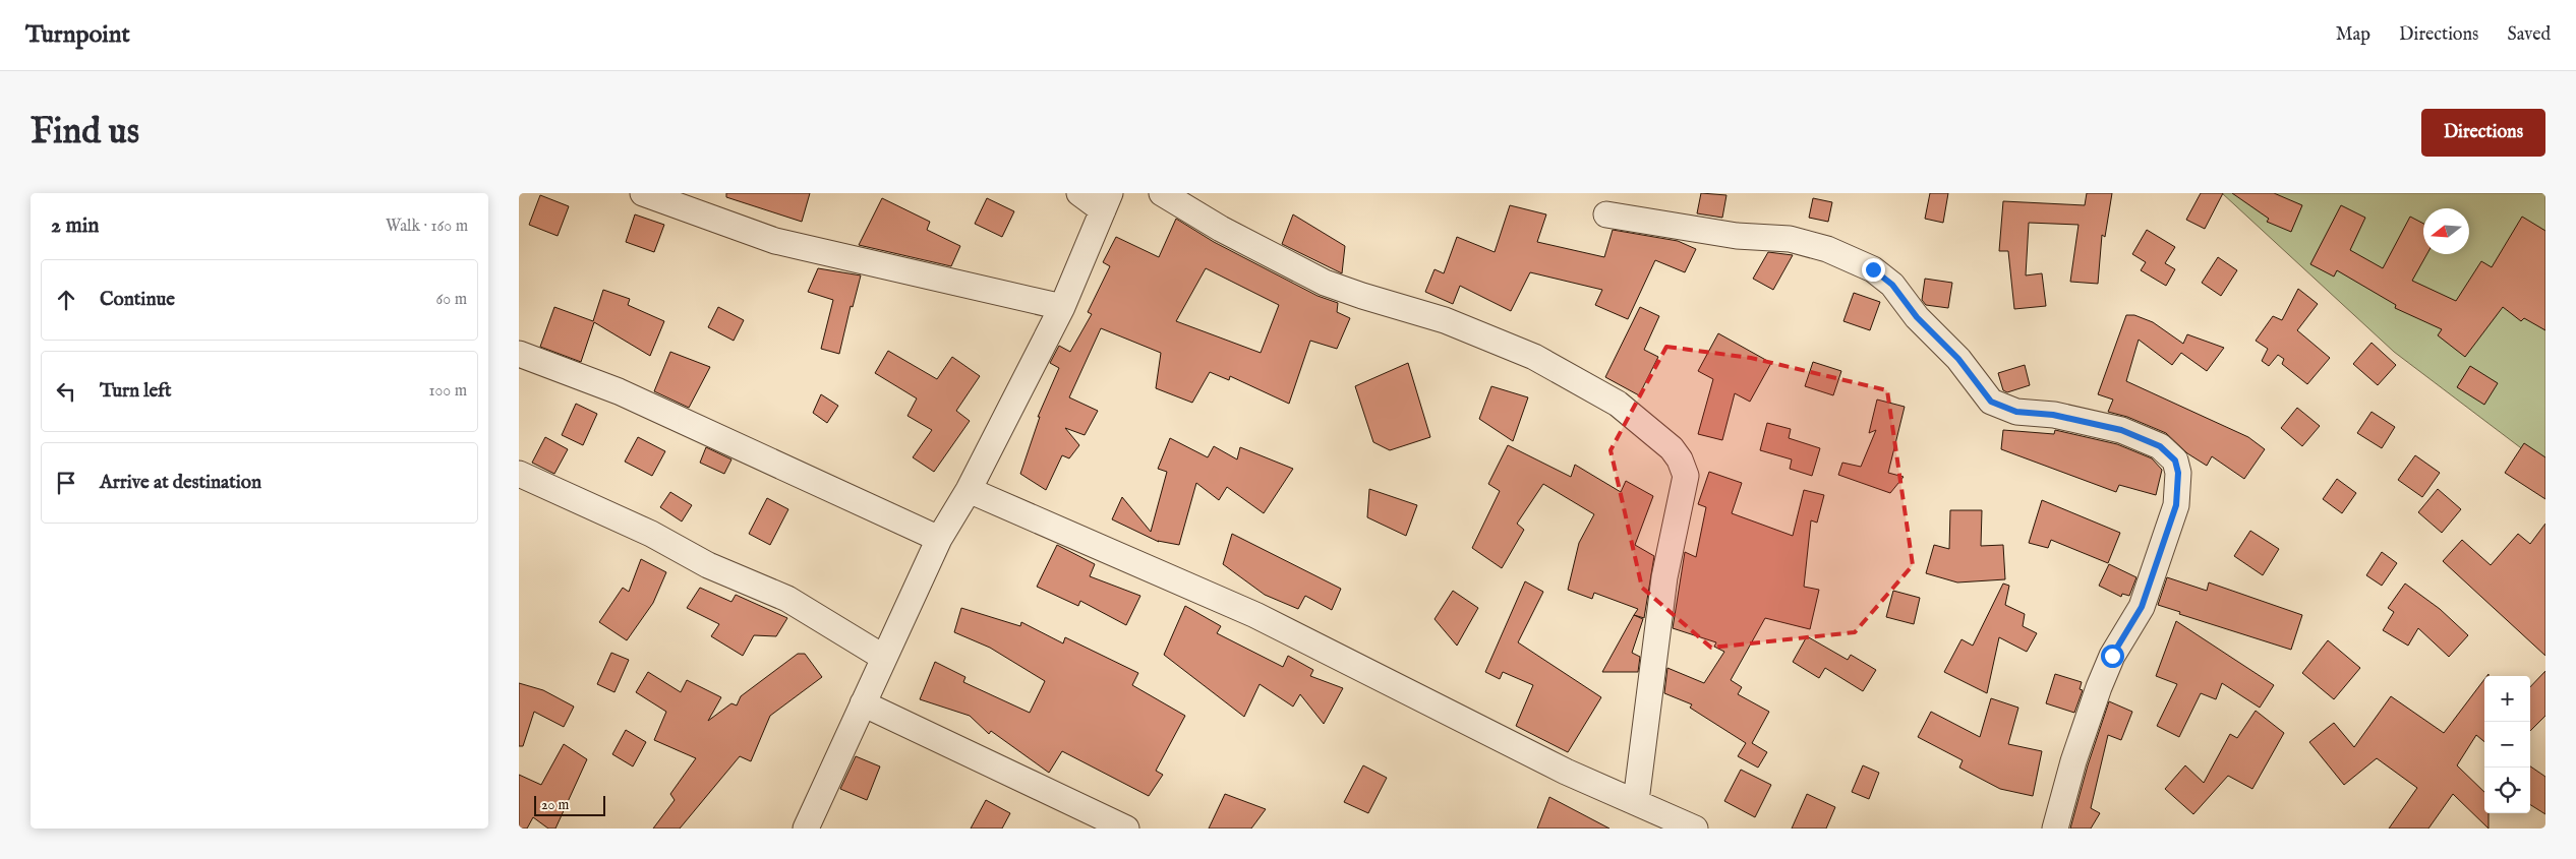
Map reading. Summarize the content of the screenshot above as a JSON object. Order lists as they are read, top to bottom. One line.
{"scale_bar":"20 m","north":"left","page":{"header":"Turnpoint","nav":["Map","Directions","Saved"],"buttons":"Directions","title":"Find us","heading":["2 min","Walk · 160 m"],"list":[["Continue","60 m"],["Turn left","100 m"],"Arrive at destination"],"map_buttons":["+","−"],"scale":"20 m"}}
